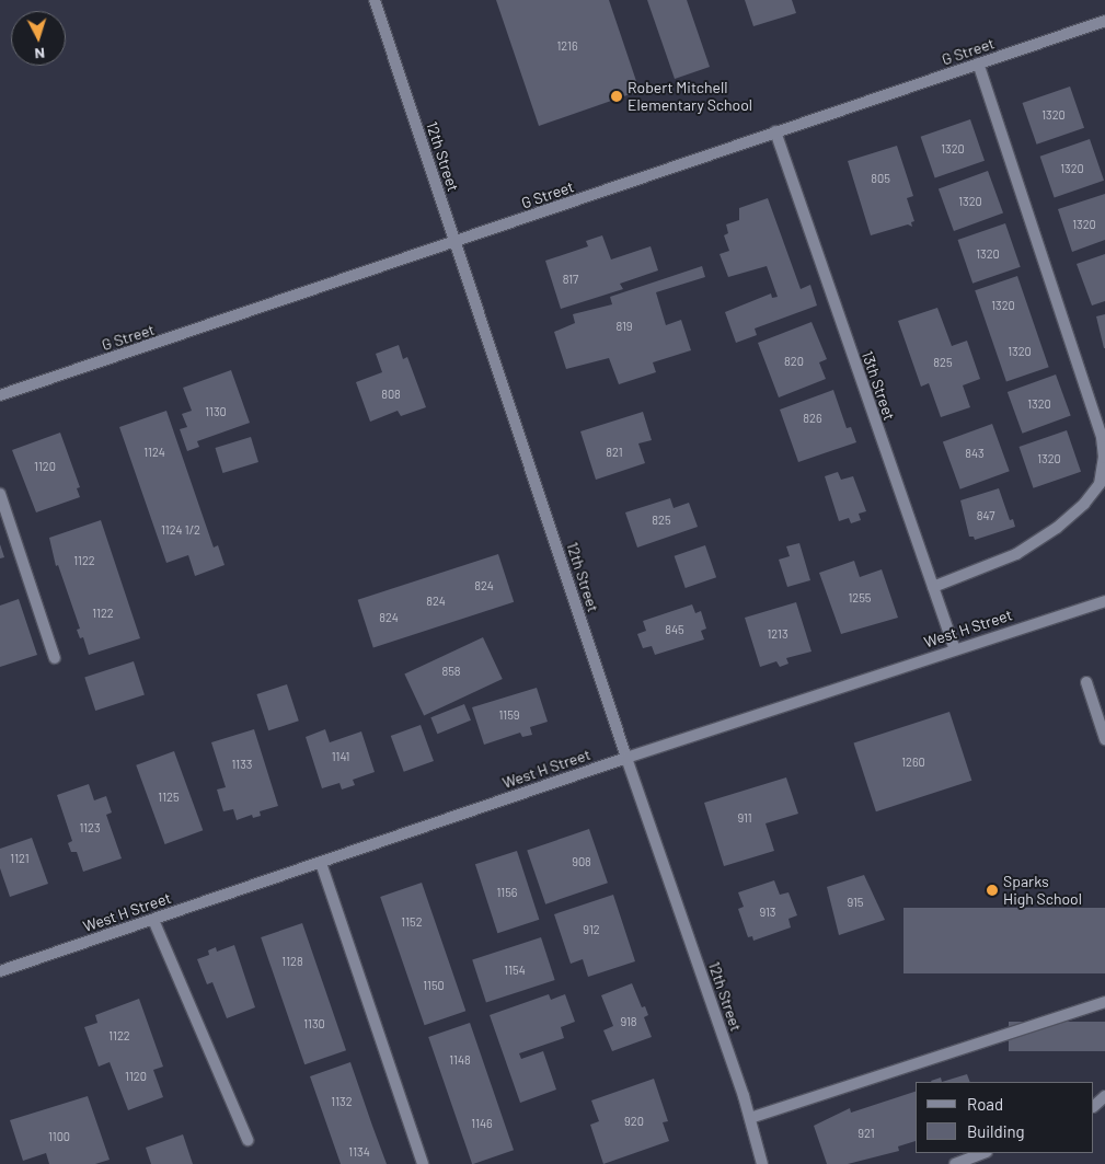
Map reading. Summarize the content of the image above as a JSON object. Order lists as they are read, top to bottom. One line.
{"streets":{"street":["G Street","12th Street","13th Street","West H Street"]},"crossings":[["G Street","12th Street"],["G Street","13th Street"],["12th Street","West H Street"],["13th Street","West H Street"]],"places":["Robert Mitchell Elementary School","Sparks High School"],"house_numbers":["1216","1320","1320","1320","805","1320","1320","1320","817","1320","819","1320","820","825","808","1320","1130","826","1124","821","843","1320","1120","847","825","1124 1/2","1122","824","1255","824","1122","824","845","1213","858","1159","1141","1260","1133","1125","911","1123","1121","908","1156","915","913","1152","912","1128","1154","1150","918","1130","1122","1148","1120","1132","920","1146","921","1100","1134"],"legend":["Road","Building"],"north":"bottom"}
